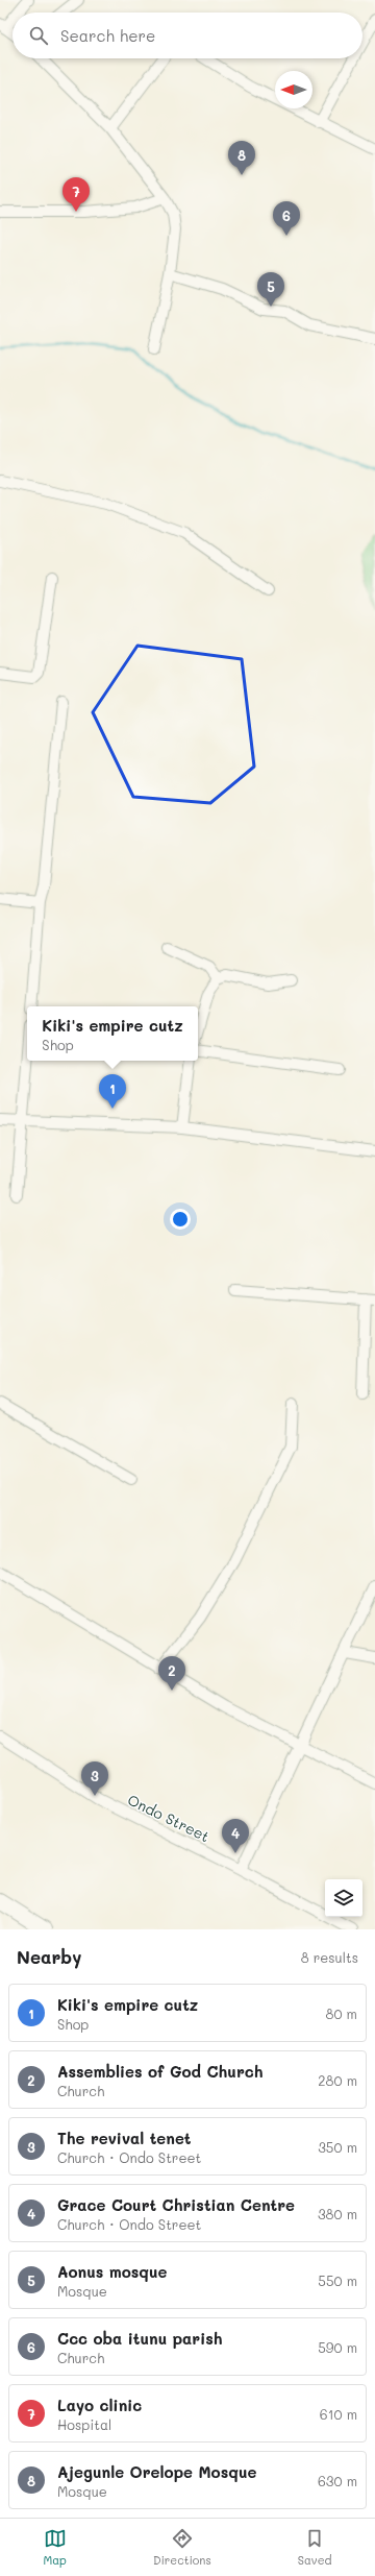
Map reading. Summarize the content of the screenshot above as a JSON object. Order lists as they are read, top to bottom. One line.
{"streets":{"street":["Ondo Street"]},"north":"left","page":{"search":"Search here","pins":["8","7","6","5","1","2","3","4"],"popup":["Kiki's empire cutz","Shop"],"heading":["Nearby","8 results"],"list":[{"mark":"1","name":"Kiki's empire cutz","note":"Shop","value":"80 m"},{"mark":"2","name":"Assemblies of God Church","note":"Church","value":"280 m"},{"mark":"3","name":"The revival tenet","note":"Church · Ondo Street","value":"350 m"},{"mark":"4","name":"Grace Court Christian Centre","note":"Church · Ondo Street","value":"380 m"},{"mark":"5","name":"Aonus mosque","note":"Mosque","value":"550 m"},{"mark":"6","name":"Ccc oba itunu parish","note":"Church","value":"590 m"},{"mark":"7","name":"Layo clinic","note":"Hospital","value":"610 m"},{"mark":"8","name":"Ajegunle Orelope Mosque","note":"Mosque","value":"630 m"}],"nav":["Map","Directions","Saved"]}}
